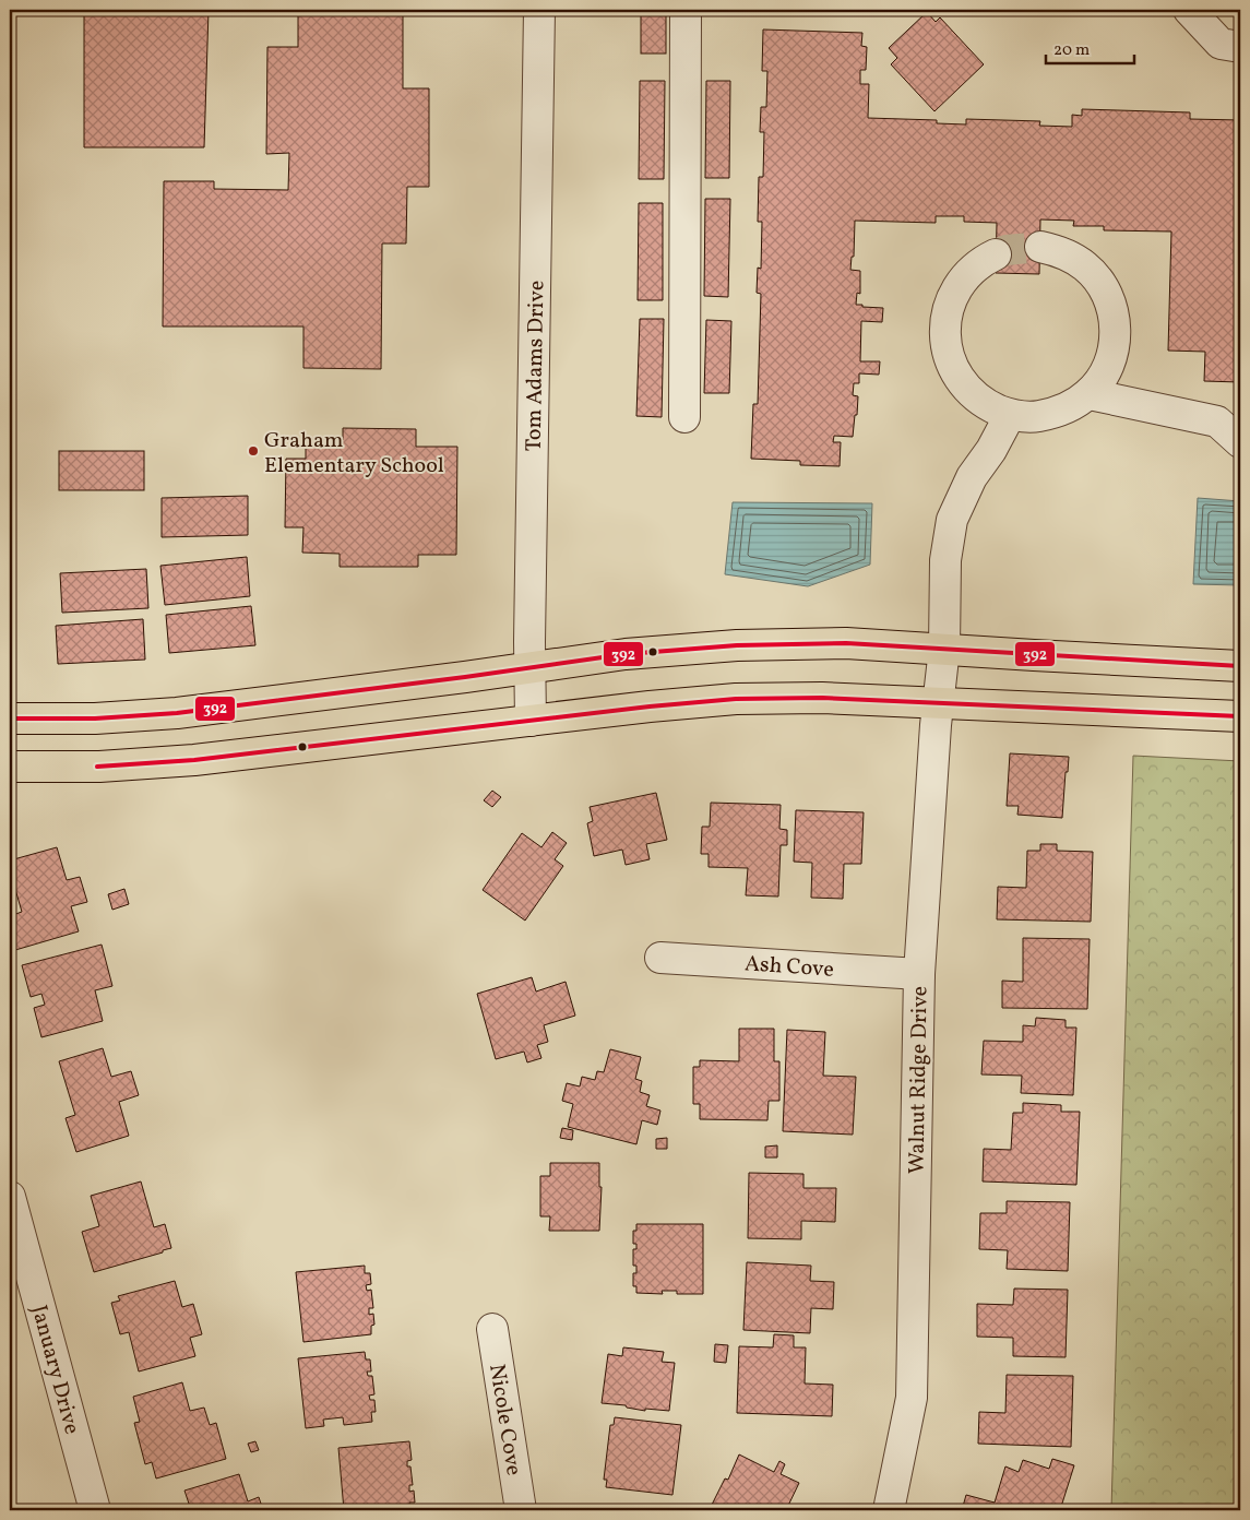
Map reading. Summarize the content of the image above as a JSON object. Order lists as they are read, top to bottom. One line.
{"streets":{"street":["Tom Adams Drive","Ash Cove","Walnut Ridge Drive","January Drive","Nicole Cove"]},"crossings":[["Ash Cove","Walnut Ridge Drive"]],"places":["Graham Elementary School"],"lines":["transit line 392"],"scale_bar":"20 m"}
